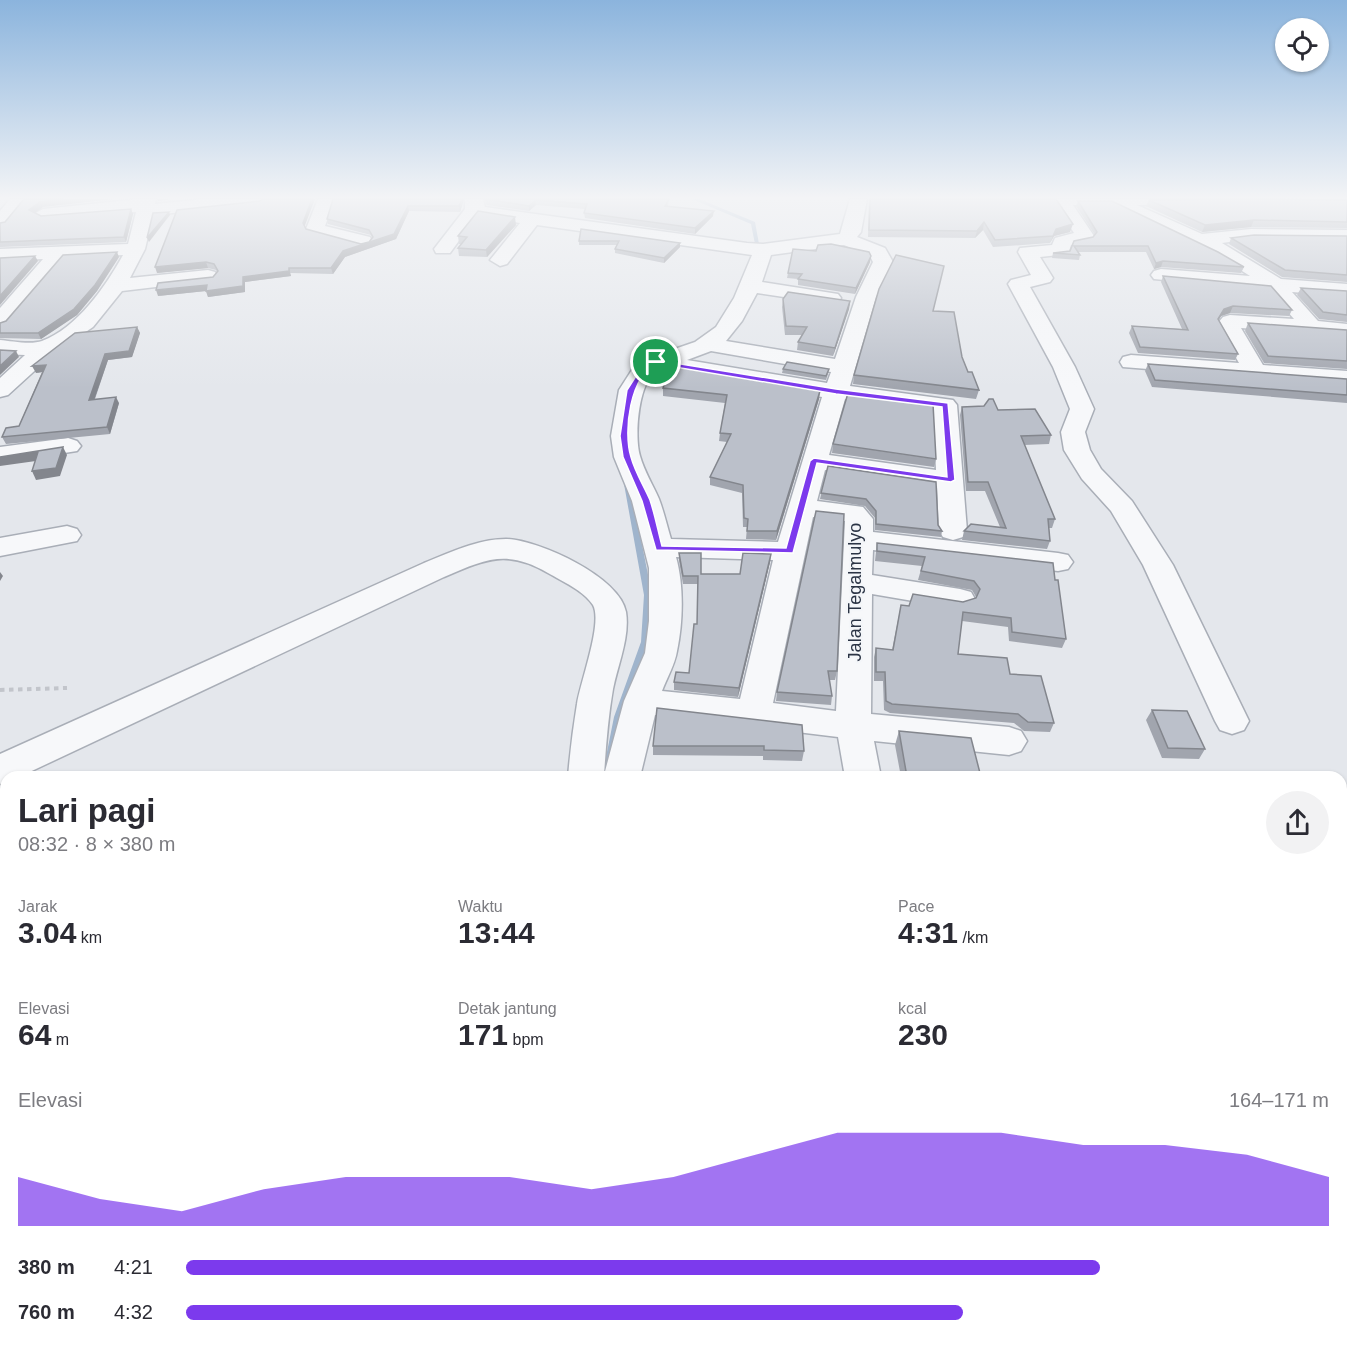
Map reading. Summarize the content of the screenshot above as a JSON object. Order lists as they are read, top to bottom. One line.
{"streets":{"street":["Jalan Tegalmulyo"]},"page":{"heading":["Lari pagi","08:32 · 8 × 380 m"],"stats":[["Jarak","3.04 km"],["Waktu","13:44"],["Pace","4:31 /km"],["Elevasi","64 m"],["Detak jantung","171 bpm"],["kcal","230"]],"chart":["Elevasi","164–171 m"],"list":[{"name":"380 m","note":"4:21"},{"name":"760 m","note":"4:32"}]}}
